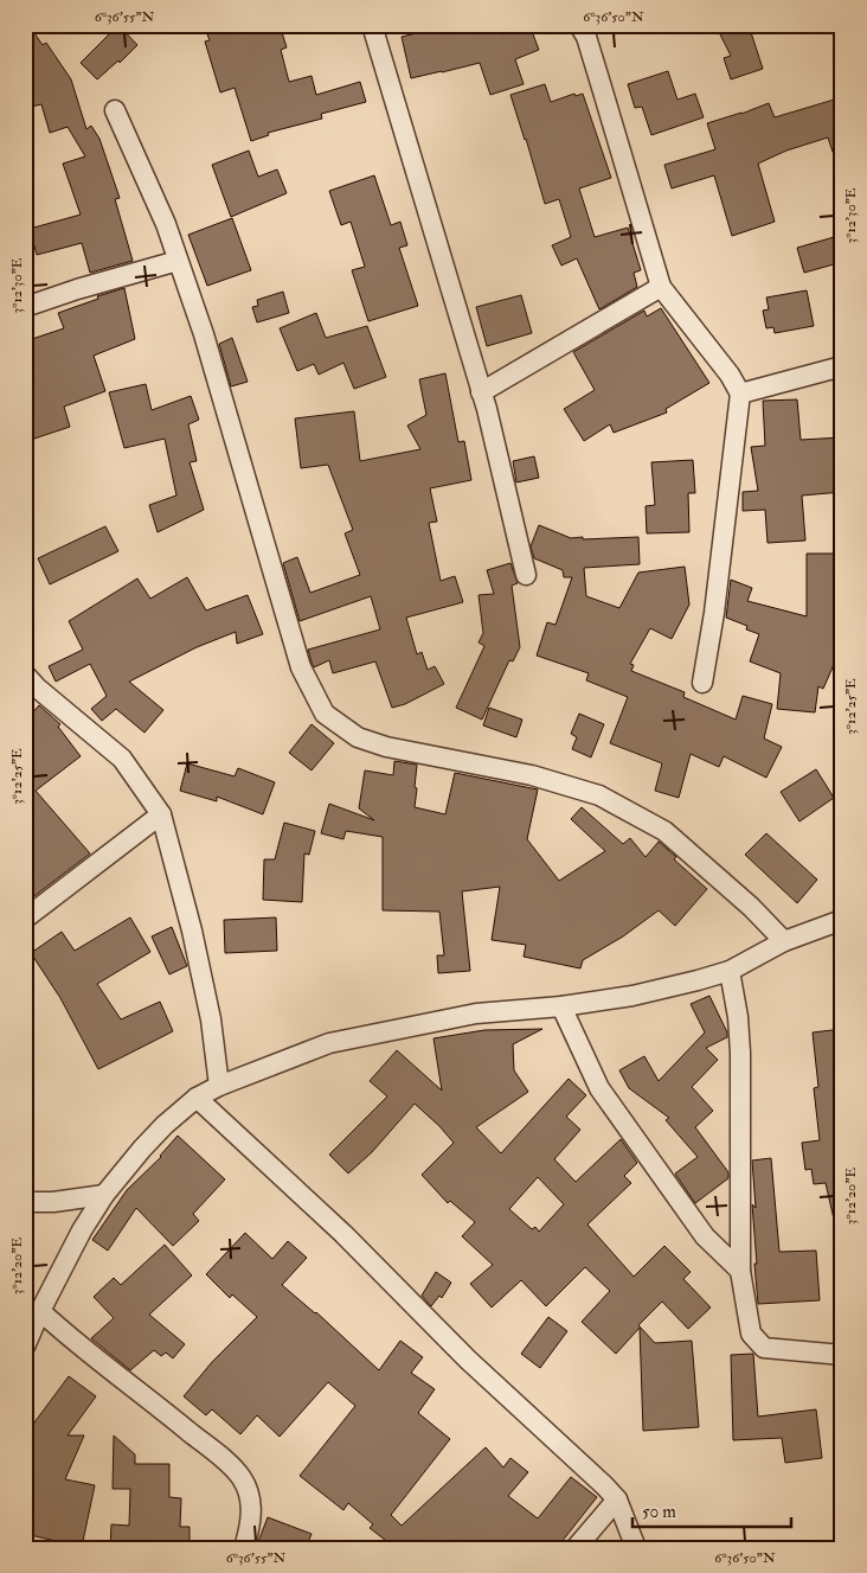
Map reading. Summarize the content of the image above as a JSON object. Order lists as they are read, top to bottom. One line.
{"scale_bar":"50 m","coordinates":["6°36'55\"N","6°36'50\"N","3°12'30\"E","3°12'25\"E","3°12'20\"E"]}
